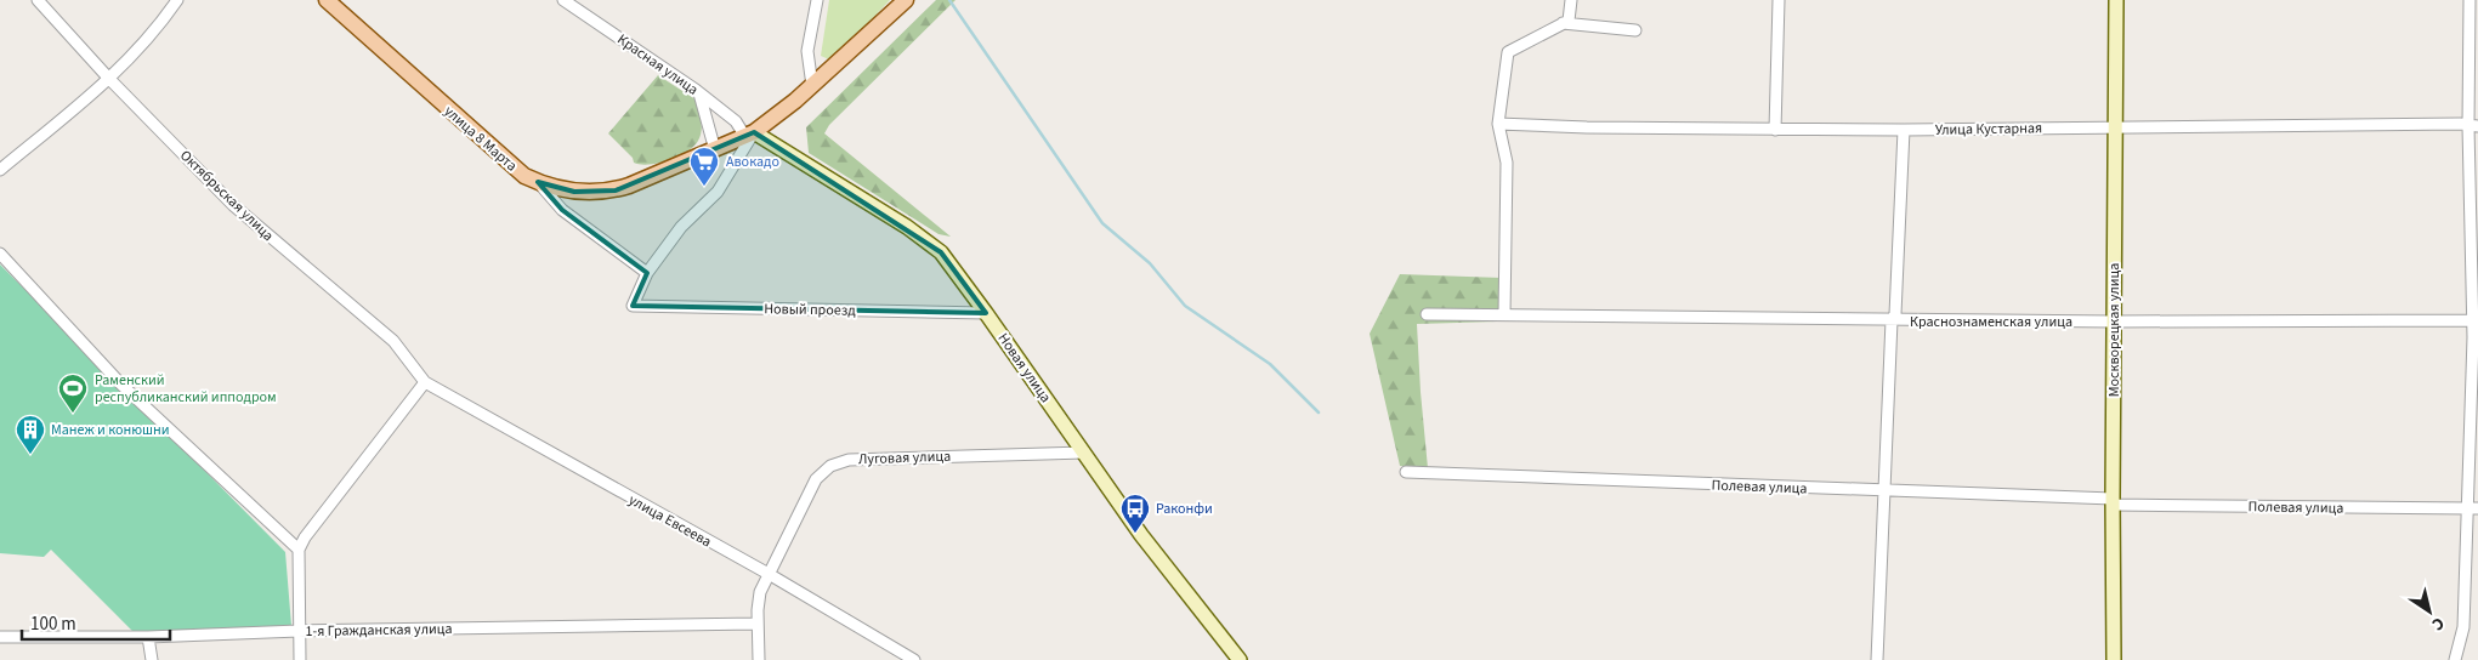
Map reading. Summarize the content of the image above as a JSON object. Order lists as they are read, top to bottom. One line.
{"streets":{"main road":["улица 8 Марта"],"street":["Красная улица","Улица Кустарная","Октябрьская улица","Новый проезд","Краснознаменская улица","Москворецкая улица","Новая улица","Луговая улица","Полевая улица","улица Евсеева","1-я Гражданская улица"]},"crossings":[["Красная улица","улица 8 Марта"],["Красная улица","Новая улица"],["Улица Кустарная","Москворецкая улица"],["улица 8 Марта","Новая улица"],["Октябрьская улица","улица Евсеева"],["Новый проезд","Новая улица"],["Краснознаменская улица","Москворецкая улица"],["Москворецкая улица","Полевая улица"],["Новая улица","Луговая улица"],["Луговая улица","улица Евсеева"],["Луговая улица","1-я Гражданская улица"]],"places":{"supermarket":["Авокадо"],"sports":["Раменский республиканский ипподром"],"building":["Манеж и конюшни"],"bus stop":["Раконфи"]},"scale_bar":"100 m","north":"bottom right"}
